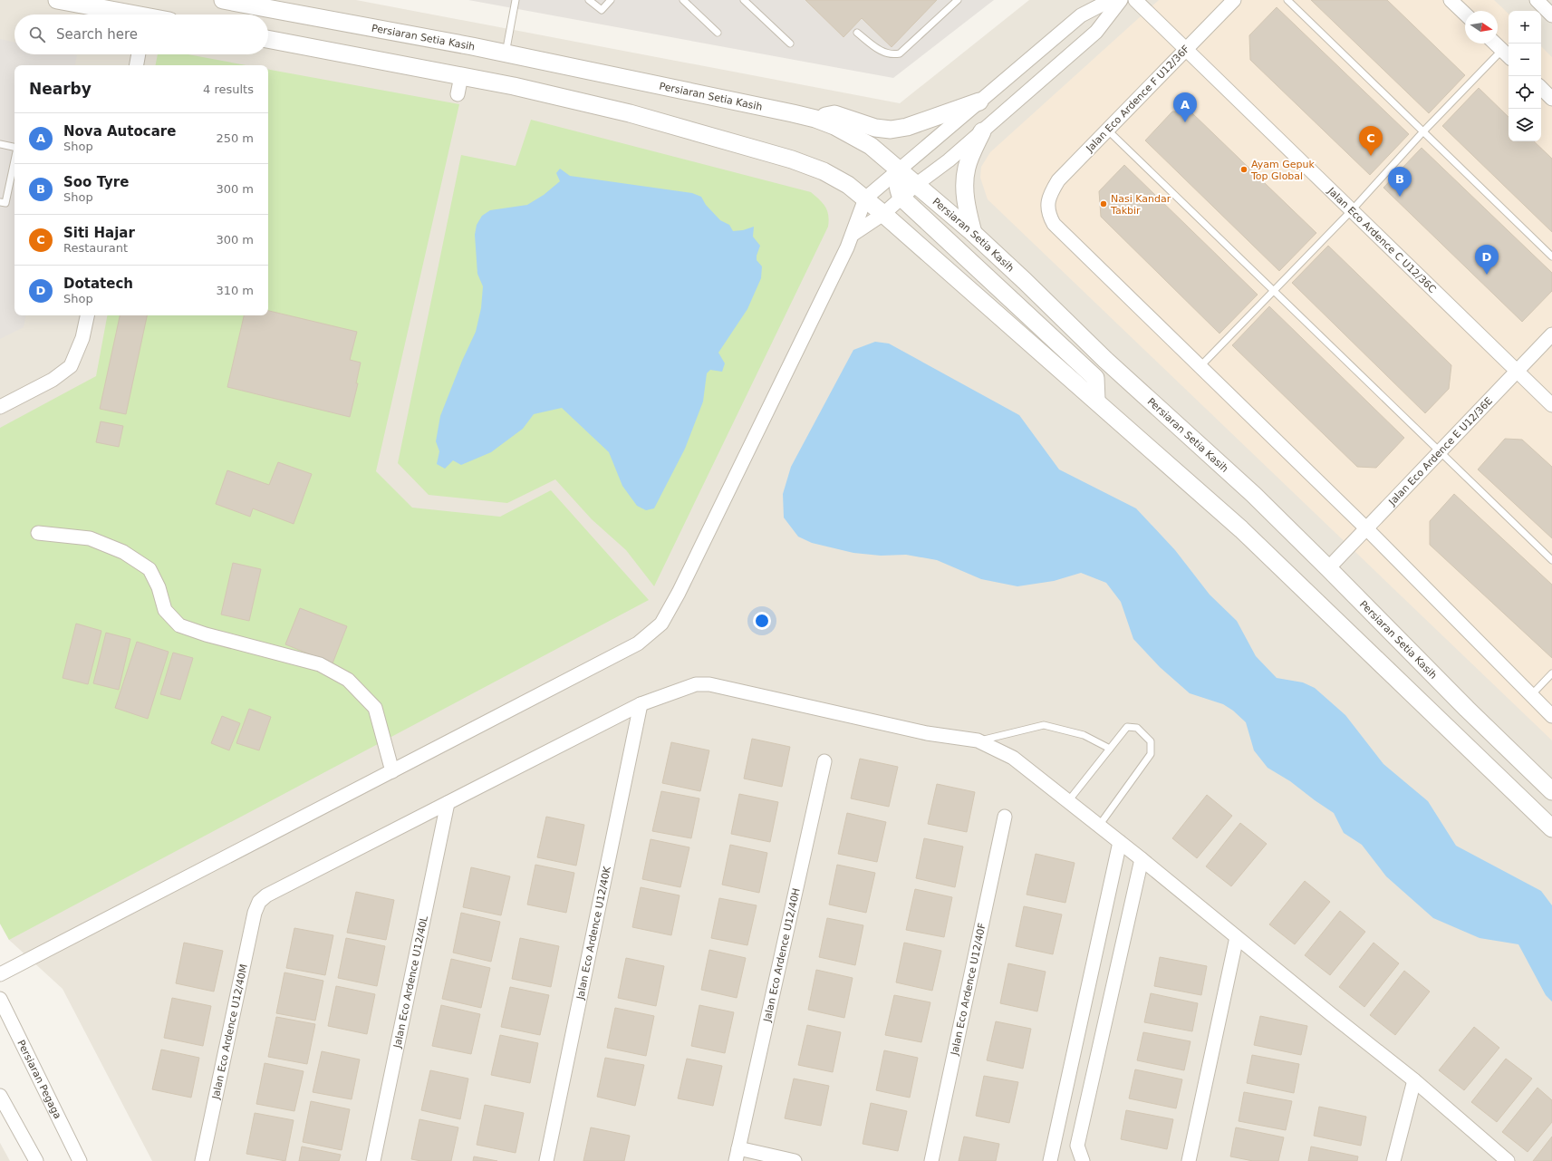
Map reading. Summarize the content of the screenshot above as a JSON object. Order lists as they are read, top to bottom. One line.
{"streets":{"street":["Persiaran Setia Kasih","Jalan Eco Ardence F U12/36F","Jalan Eco Ardence C U12/36C","Jalan Eco Ardence E U12/36E","Jalan Eco Ardence U12/40K","Jalan Eco Ardence U12/40H","Jalan Eco Ardence U12/40L","Jalan Eco Ardence U12/40F","Jalan Eco Ardence U12/40M","Persiaran Pegaga"]},"crossings":[["Persiaran Setia Kasih","Jalan Eco Ardence E U12/36E"],["Jalan Eco Ardence F U12/36F","Jalan Eco Ardence C U12/36C"],["Jalan Eco Ardence C U12/36C","Jalan Eco Ardence E U12/36E"],["Jalan Eco Ardence U12/40L","Jalan Eco Ardence U12/40M"]],"places":["Ayam Gepuk Top Global","Nasi Kandar Takbir"],"north":"right","page":{"map_buttons":["+","−"],"search":"Search here","heading":["Nearby","4 results"],"pins":["A","C","B","D"],"list":[{"mark":"A","name":"Nova Autocare","note":"Shop","value":"250 m"},{"mark":"B","name":"Soo Tyre","note":"Shop","value":"300 m"},{"mark":"C","name":"Siti Hajar","note":"Restaurant","value":"300 m"},{"mark":"D","name":"Dotatech","note":"Shop","value":"310 m"}]}}
